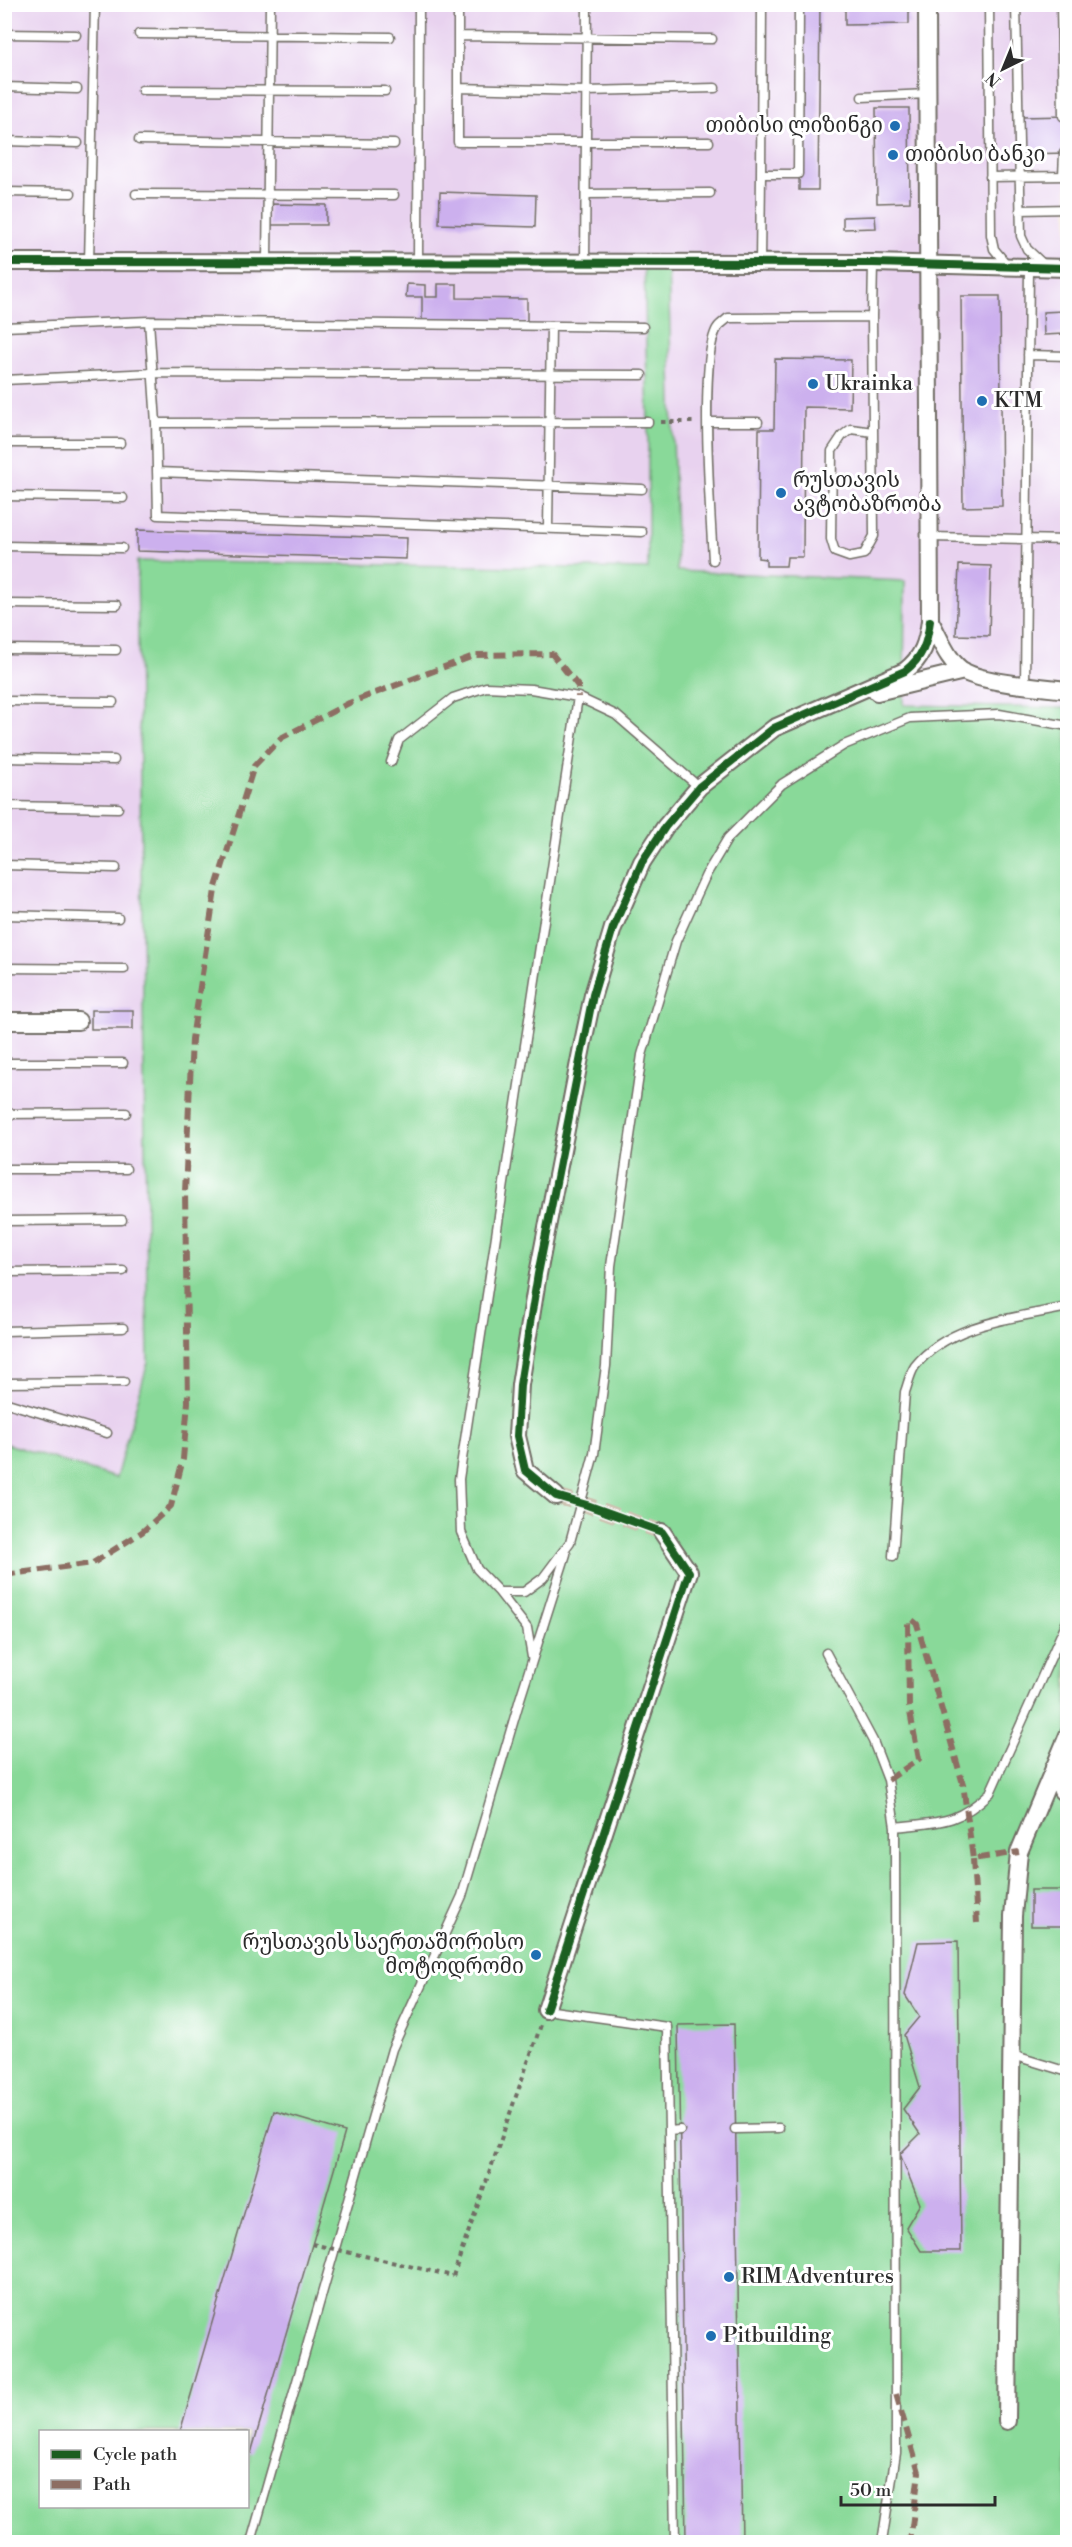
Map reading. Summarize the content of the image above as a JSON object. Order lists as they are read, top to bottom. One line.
{"places":["თიბისი ლიზინგი","თიბისი ბანკი","Ukrainka","KTM","რუსთავის ავტობაზრობა","რუსთავის საერთაშორისო მოტოდრომი","RIM Adventures","Pitbuilding"],"legend":["Cycle path","Path"],"scale_bar":"50 m","north":"bottom left"}
